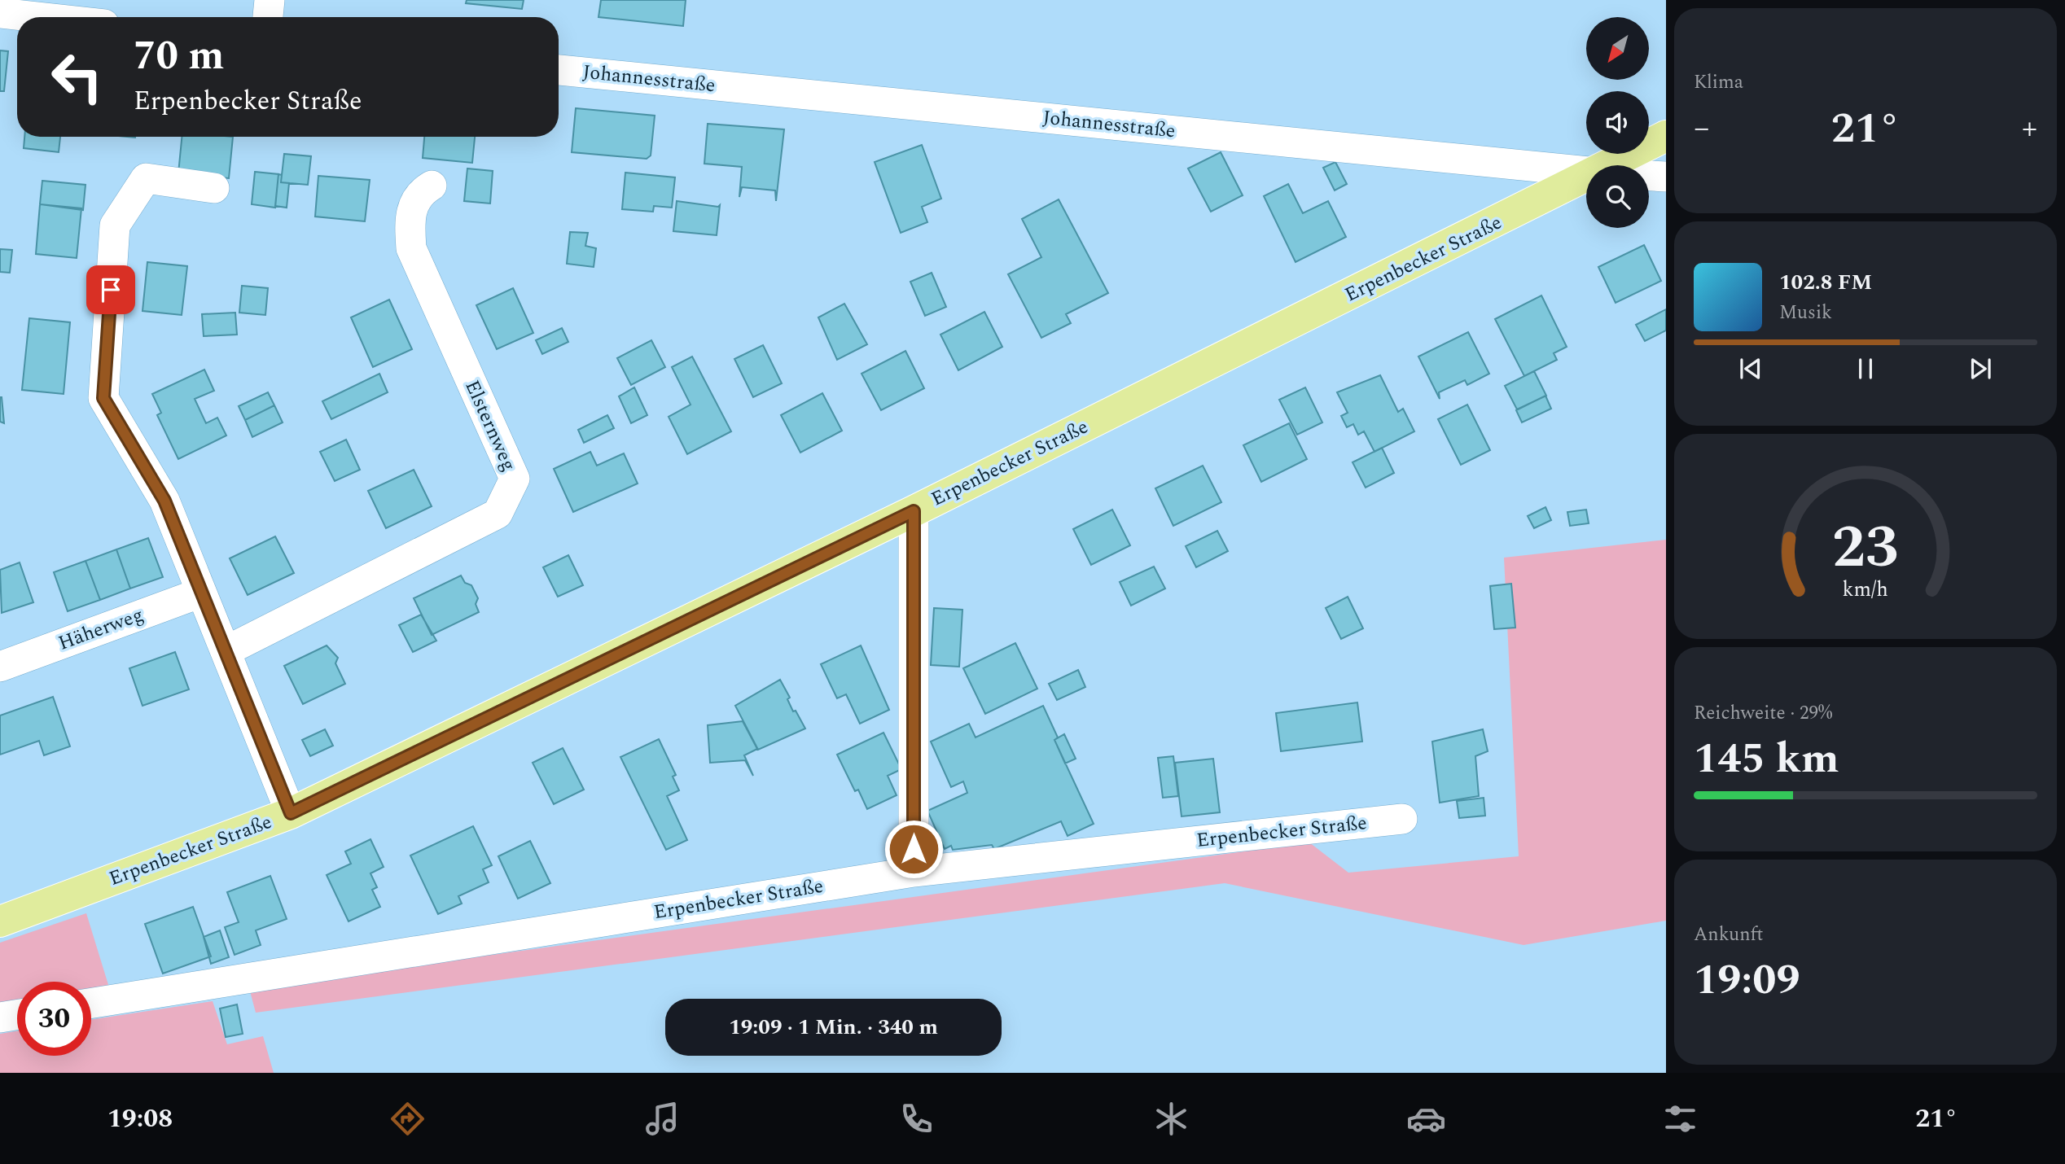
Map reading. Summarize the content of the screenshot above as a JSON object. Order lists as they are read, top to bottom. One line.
{"streets":{"main road":["Erpenbecker Straße"],"street":["Johannesstraße","Elsternweg","Häherweg"]},"north":"bottom left","page":{"tile":["Klima",["Reichweite · 29%","145 km"],["Ankunft","19:09"]],"turn":["70 m","Erpenbecker Straße"],"heat":["−","21°","+"],"song":["102.8 FM","Musik"],"limit":"30","trip":"19:09 · 1 Min. · 340 m","tabs":["19:08","21°"],"gauge":["23","km/h"]}}
